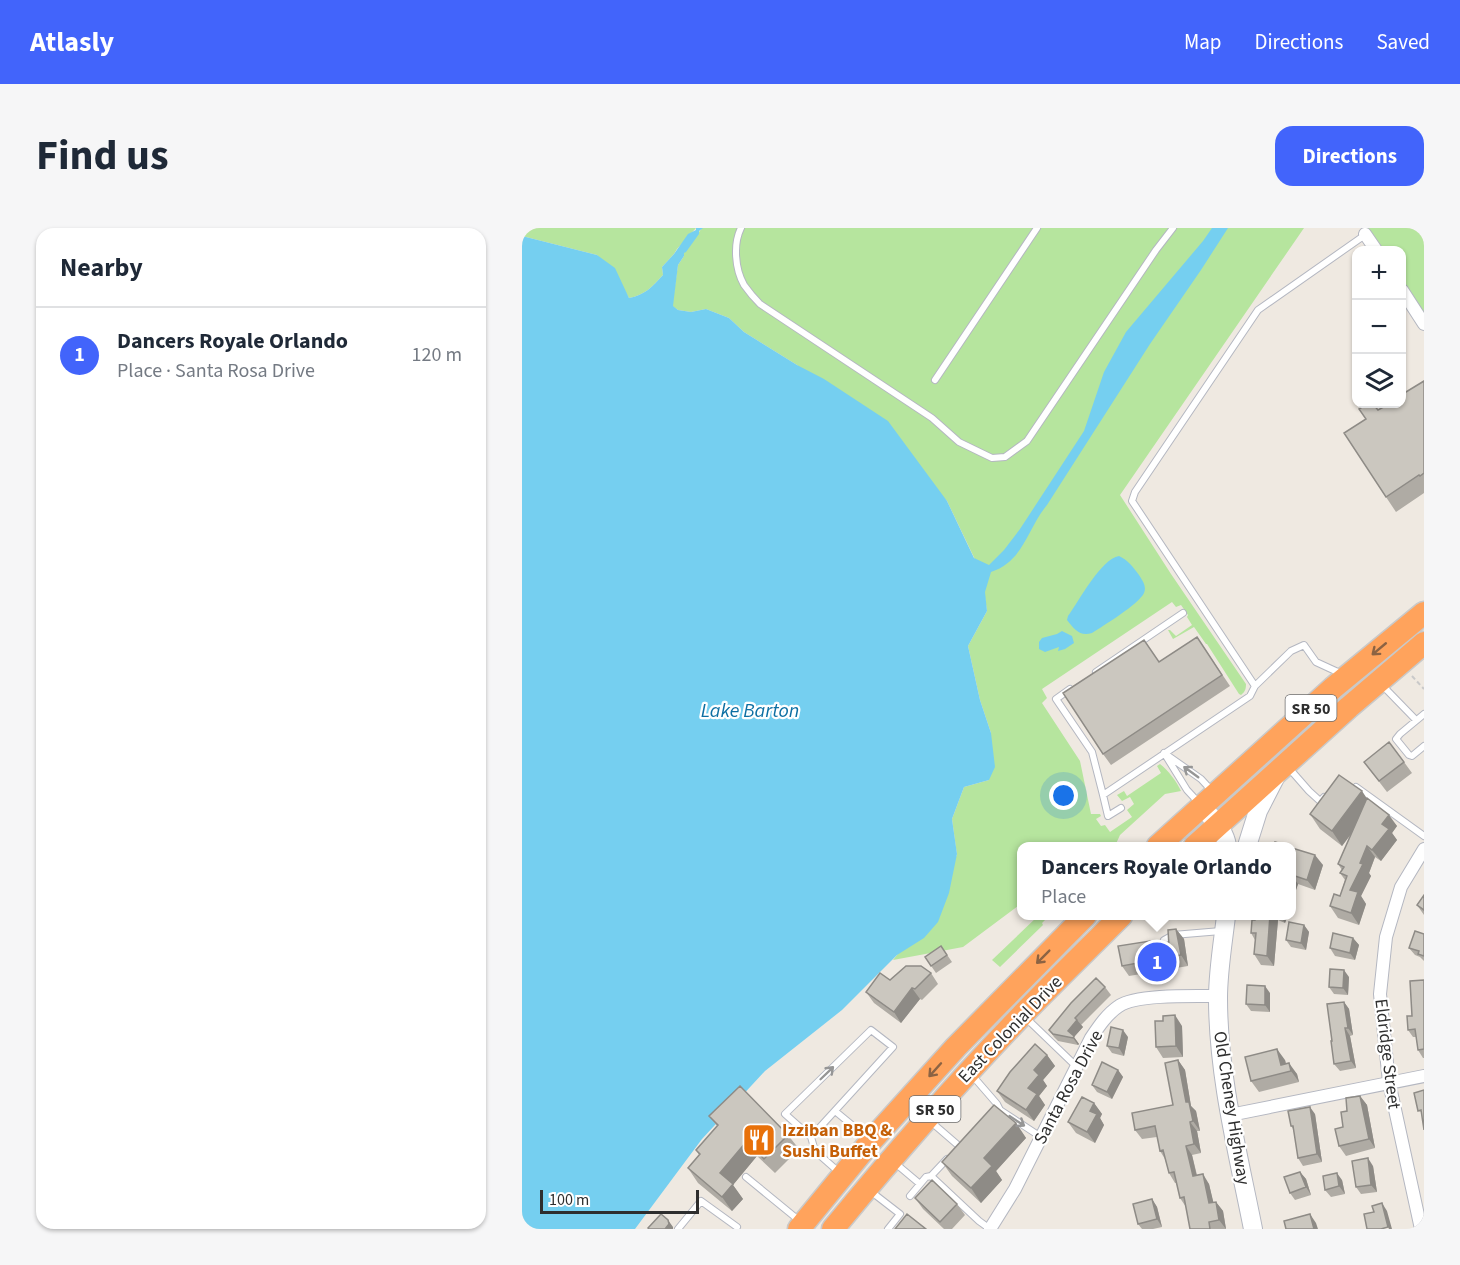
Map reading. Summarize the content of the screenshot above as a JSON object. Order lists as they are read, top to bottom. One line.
{"streets":{"highway":["SR 50","East Colonial Drive"],"street":["Eldridge Street","Santa Rosa Drive","Old Cheney Highway"]},"crossings":[["Santa Rosa Drive","Old Cheney Highway"]],"water":["Lake Barton"],"places":{"restaurant":["Izziban BBQ & Sushi Buffet"]},"scale_bar":"100 m","page":{"header":"Atlasly","nav":["Map","Directions","Saved"],"title":"Find us","buttons":"Directions","heading":"Nearby","map_buttons":["+","−"],"list":[{"mark":"1","name":"Dancers Royale Orlando","note":"Place · Santa Rosa Drive","value":"120 m"}],"popup":["Dancers Royale Orlando","Place"],"pins":"1","scale":"100 m"}}
